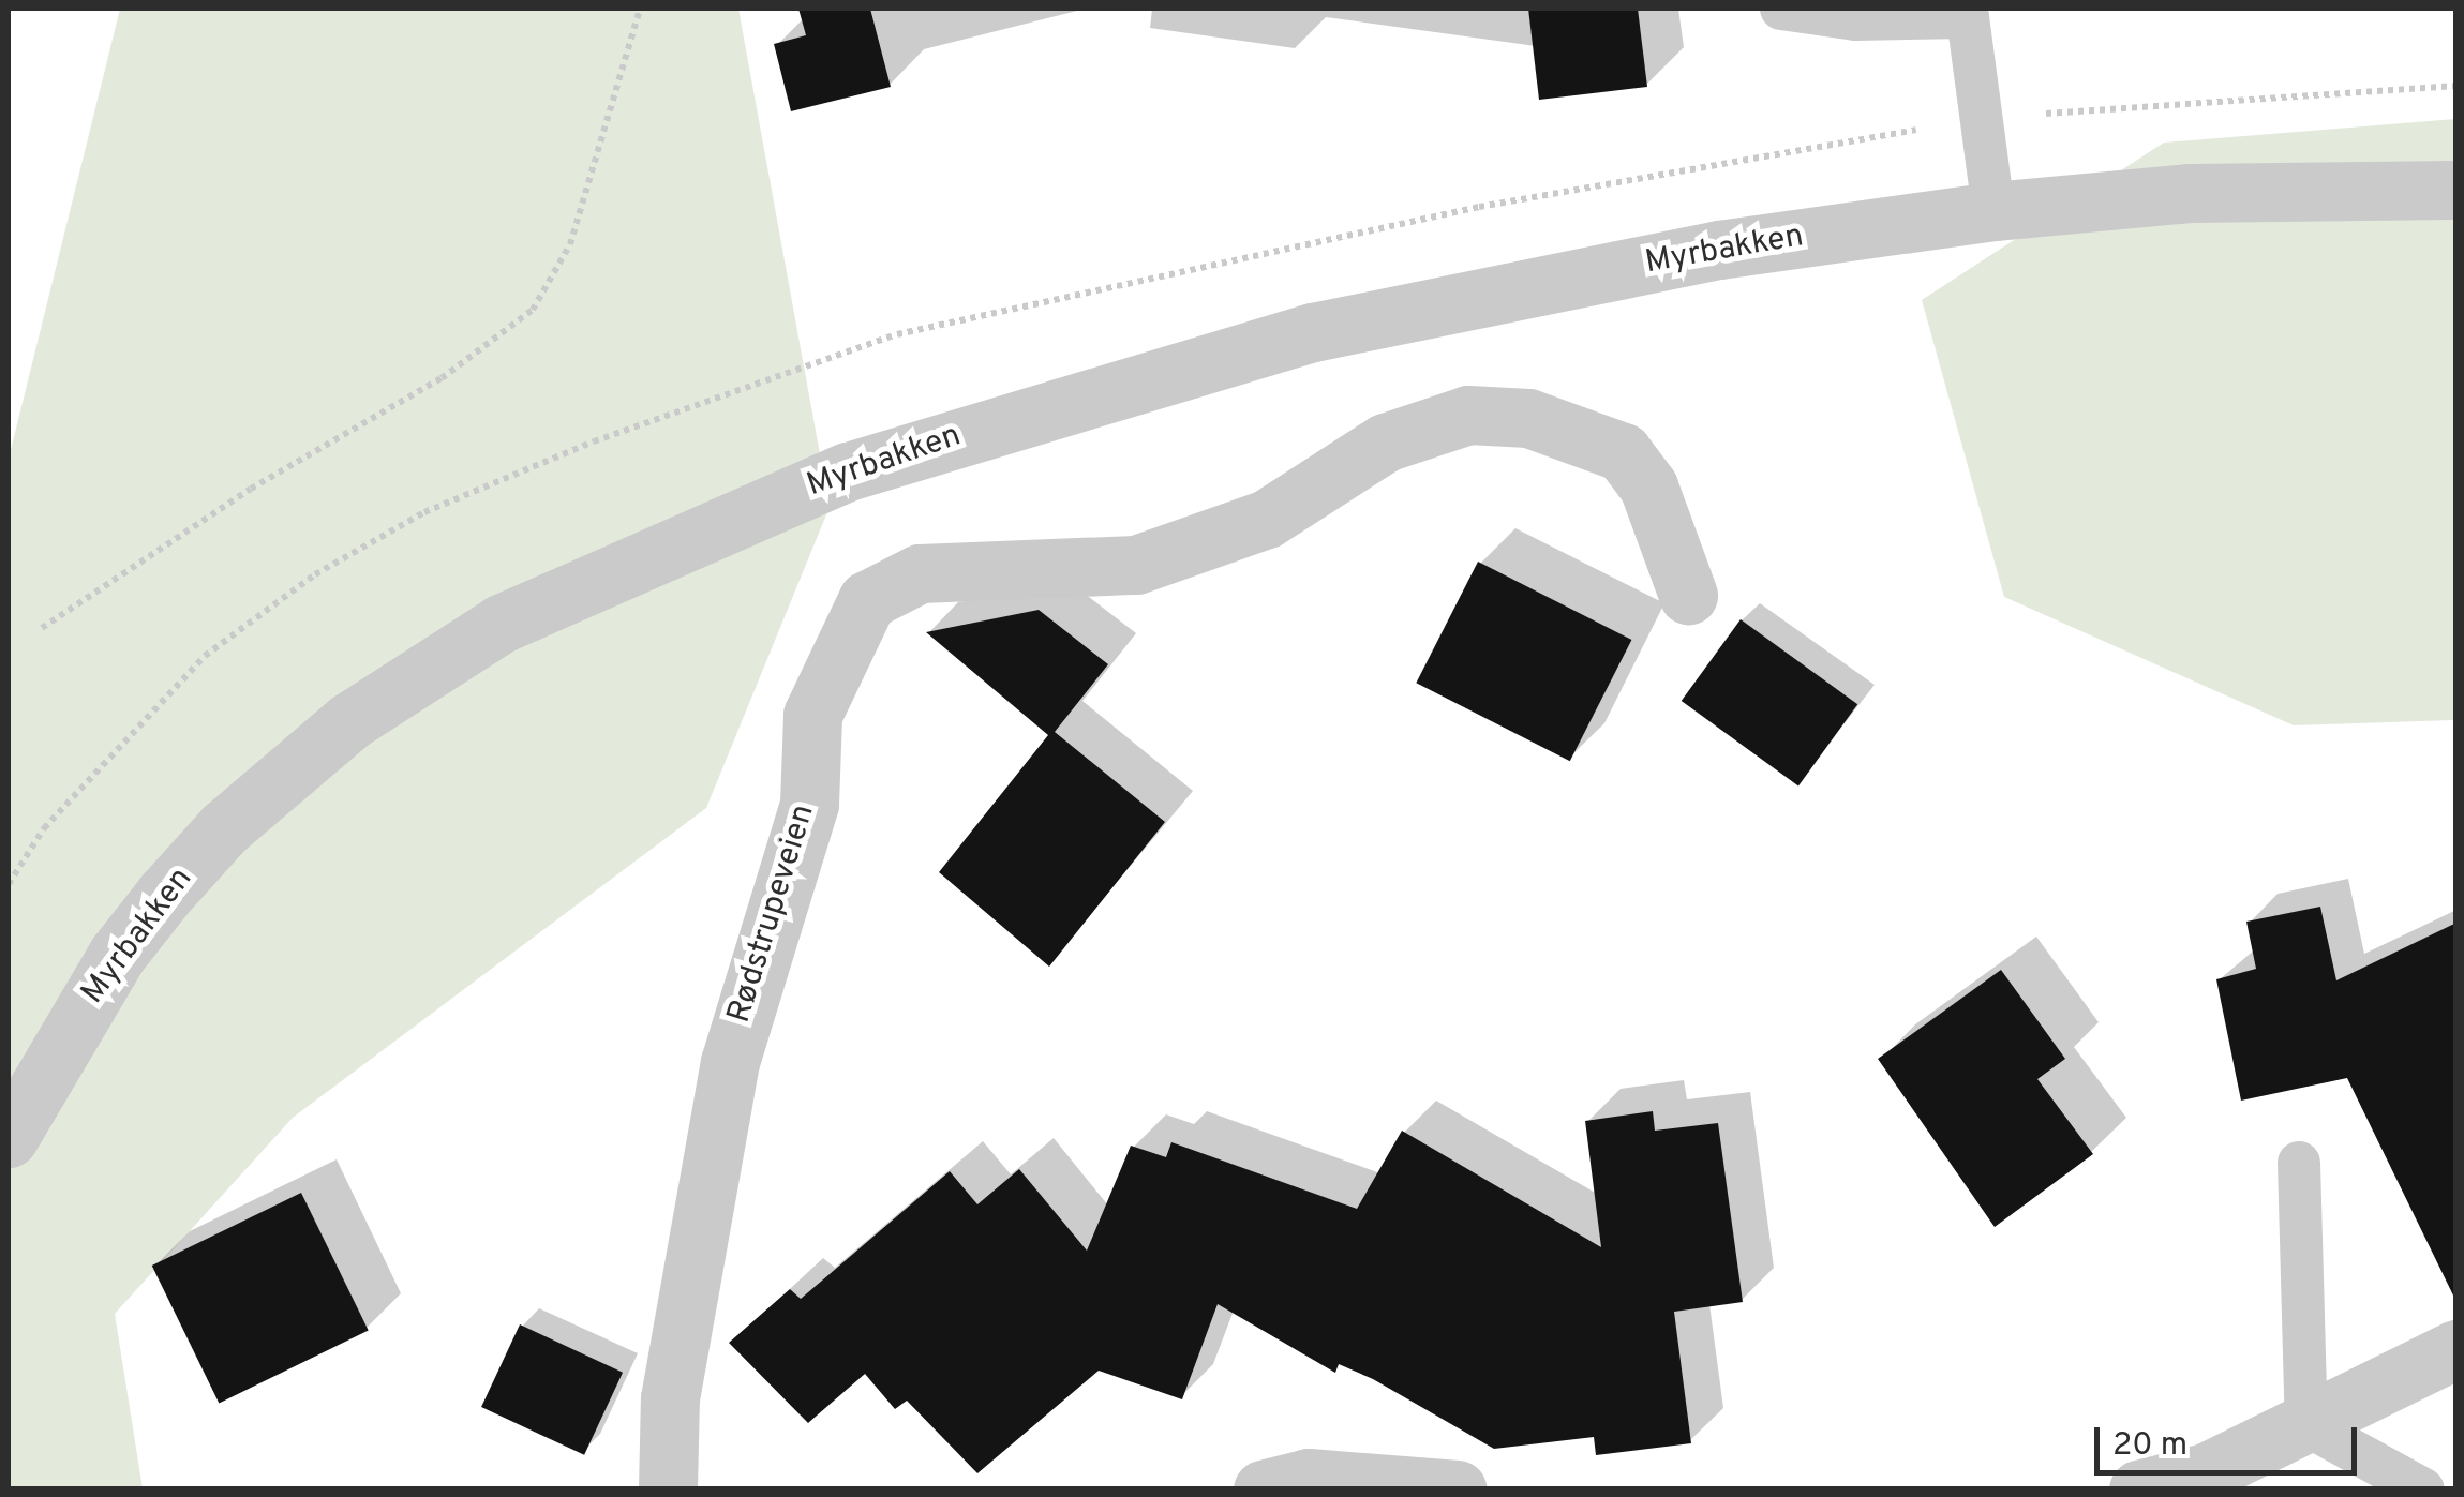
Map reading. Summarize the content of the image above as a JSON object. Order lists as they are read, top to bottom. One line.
{"streets":{"street":["Myrbakken","Rødstrupeveien"]},"scale_bar":"20 m"}
